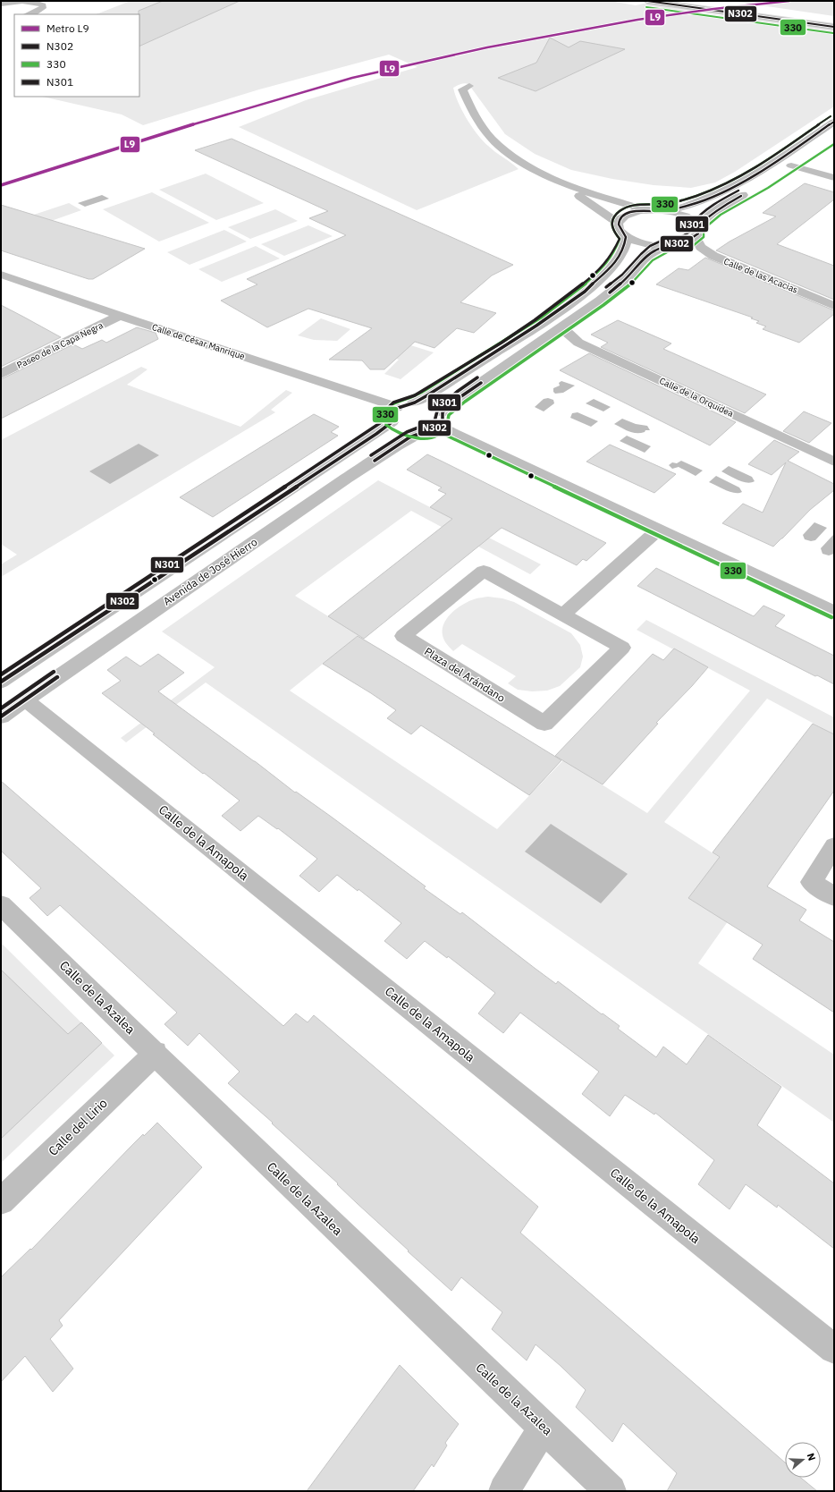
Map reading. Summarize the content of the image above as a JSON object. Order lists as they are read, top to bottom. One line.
{"streets":{"street":["Calle de las Acacias","Calle de César Manrique","Paseo de la Capa Negra","Calle de la Orquidea","Avenida de José Hierro","Plaza del Arándano","Calle de la Amapola","Calle de la Azalea","Calle del Lirio"]},"crossings":[["Calle de César Manrique","Paseo de la Capa Negra"],["Calle de César Manrique","Avenida de José Hierro"],["Avenida de José Hierro","Calle de la Amapola"],["Calle de la Azalea","Calle del Lirio"]],"lines":["metro line L9","transit line N302","transit line 330","transit line N301"],"legend":["Metro L9","N302","330","N301"],"north":"right"}
